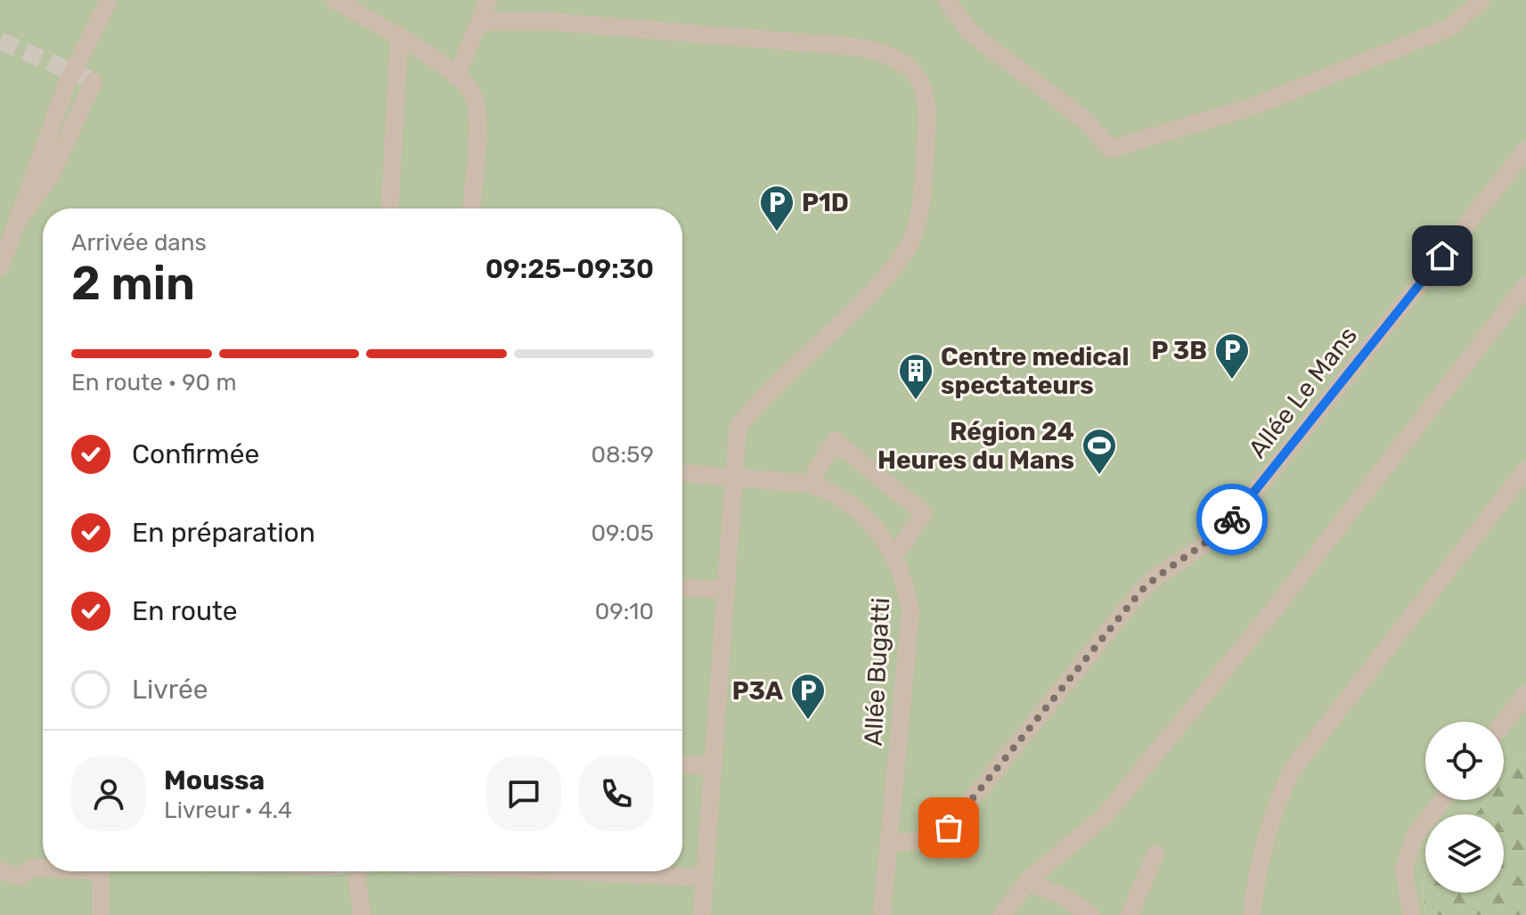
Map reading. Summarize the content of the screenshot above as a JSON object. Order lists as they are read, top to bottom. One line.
{"streets":{"lane":["Allée Le Mans","Allée Bugatti"]},"crossings":[["Allée Le Mans","Allée Bugatti"]],"places":{"parking":["P1D","P 3B","P3A"],"building":["Centre medical spectateurs"],"sports":["Région 24 Heures du Mans"]},"page":{"heading":["2 min","Arrivée dans","09:25–09:30"],"panel":["Moussa","Livreur · 4.4"],"bar":"En route · 90 m","list":[["Confirmée","08:59"],["En préparation","09:05"],["En route","09:10"],"Livrée"]}}
